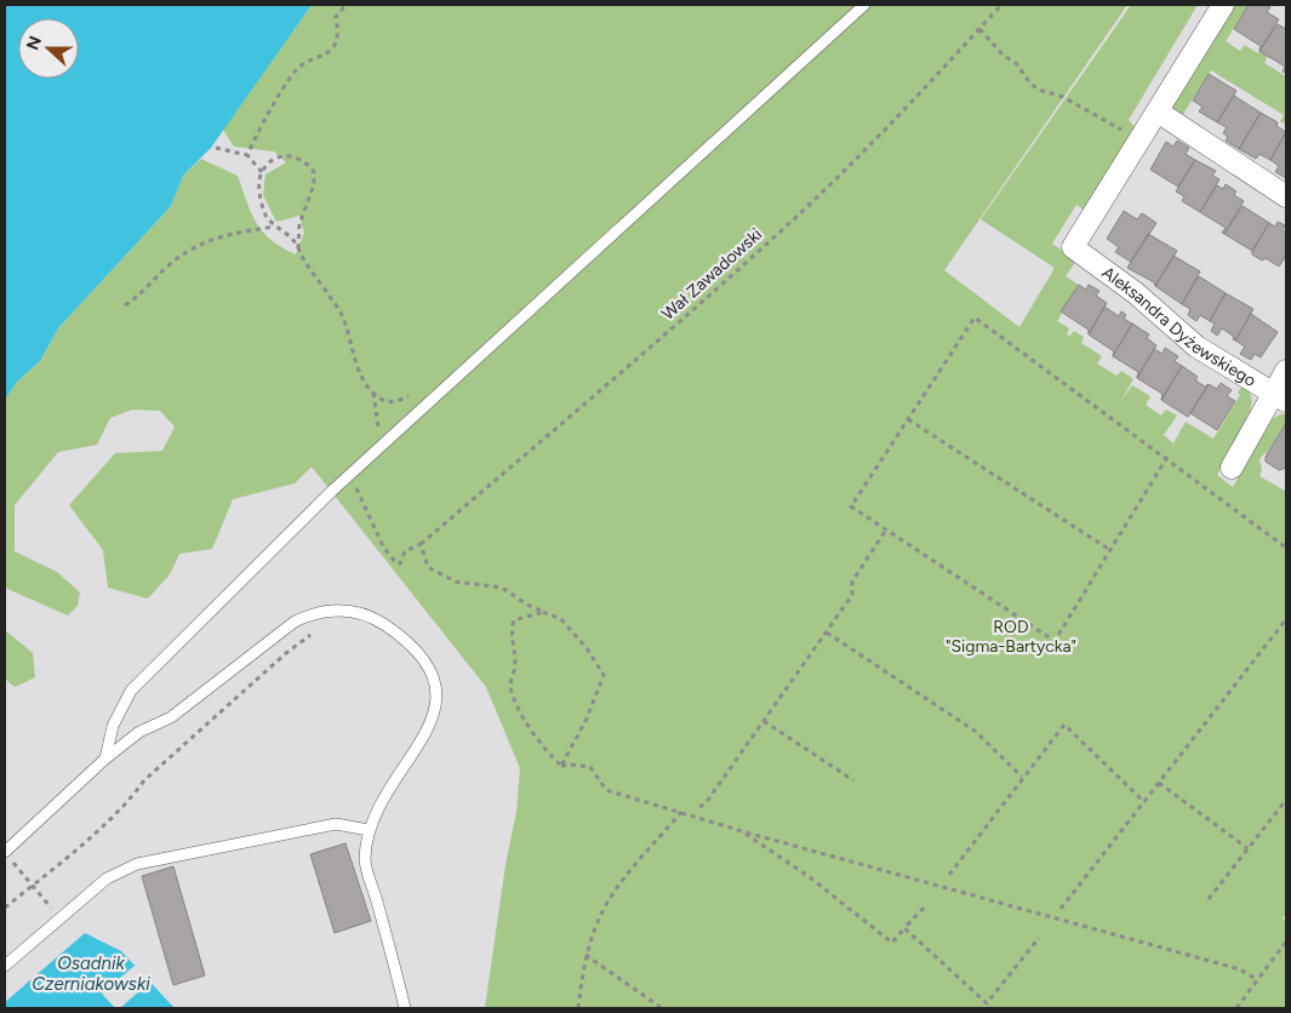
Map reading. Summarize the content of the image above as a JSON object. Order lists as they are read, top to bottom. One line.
{"streets":{"street":["Aleksandra Dyżewskiego"],"path":["Wał Zawadowski"]},"water":["Osadnik Czerniakowski"],"parks":["ROD \"Sigma-Bartycka\""],"north":"left"}
